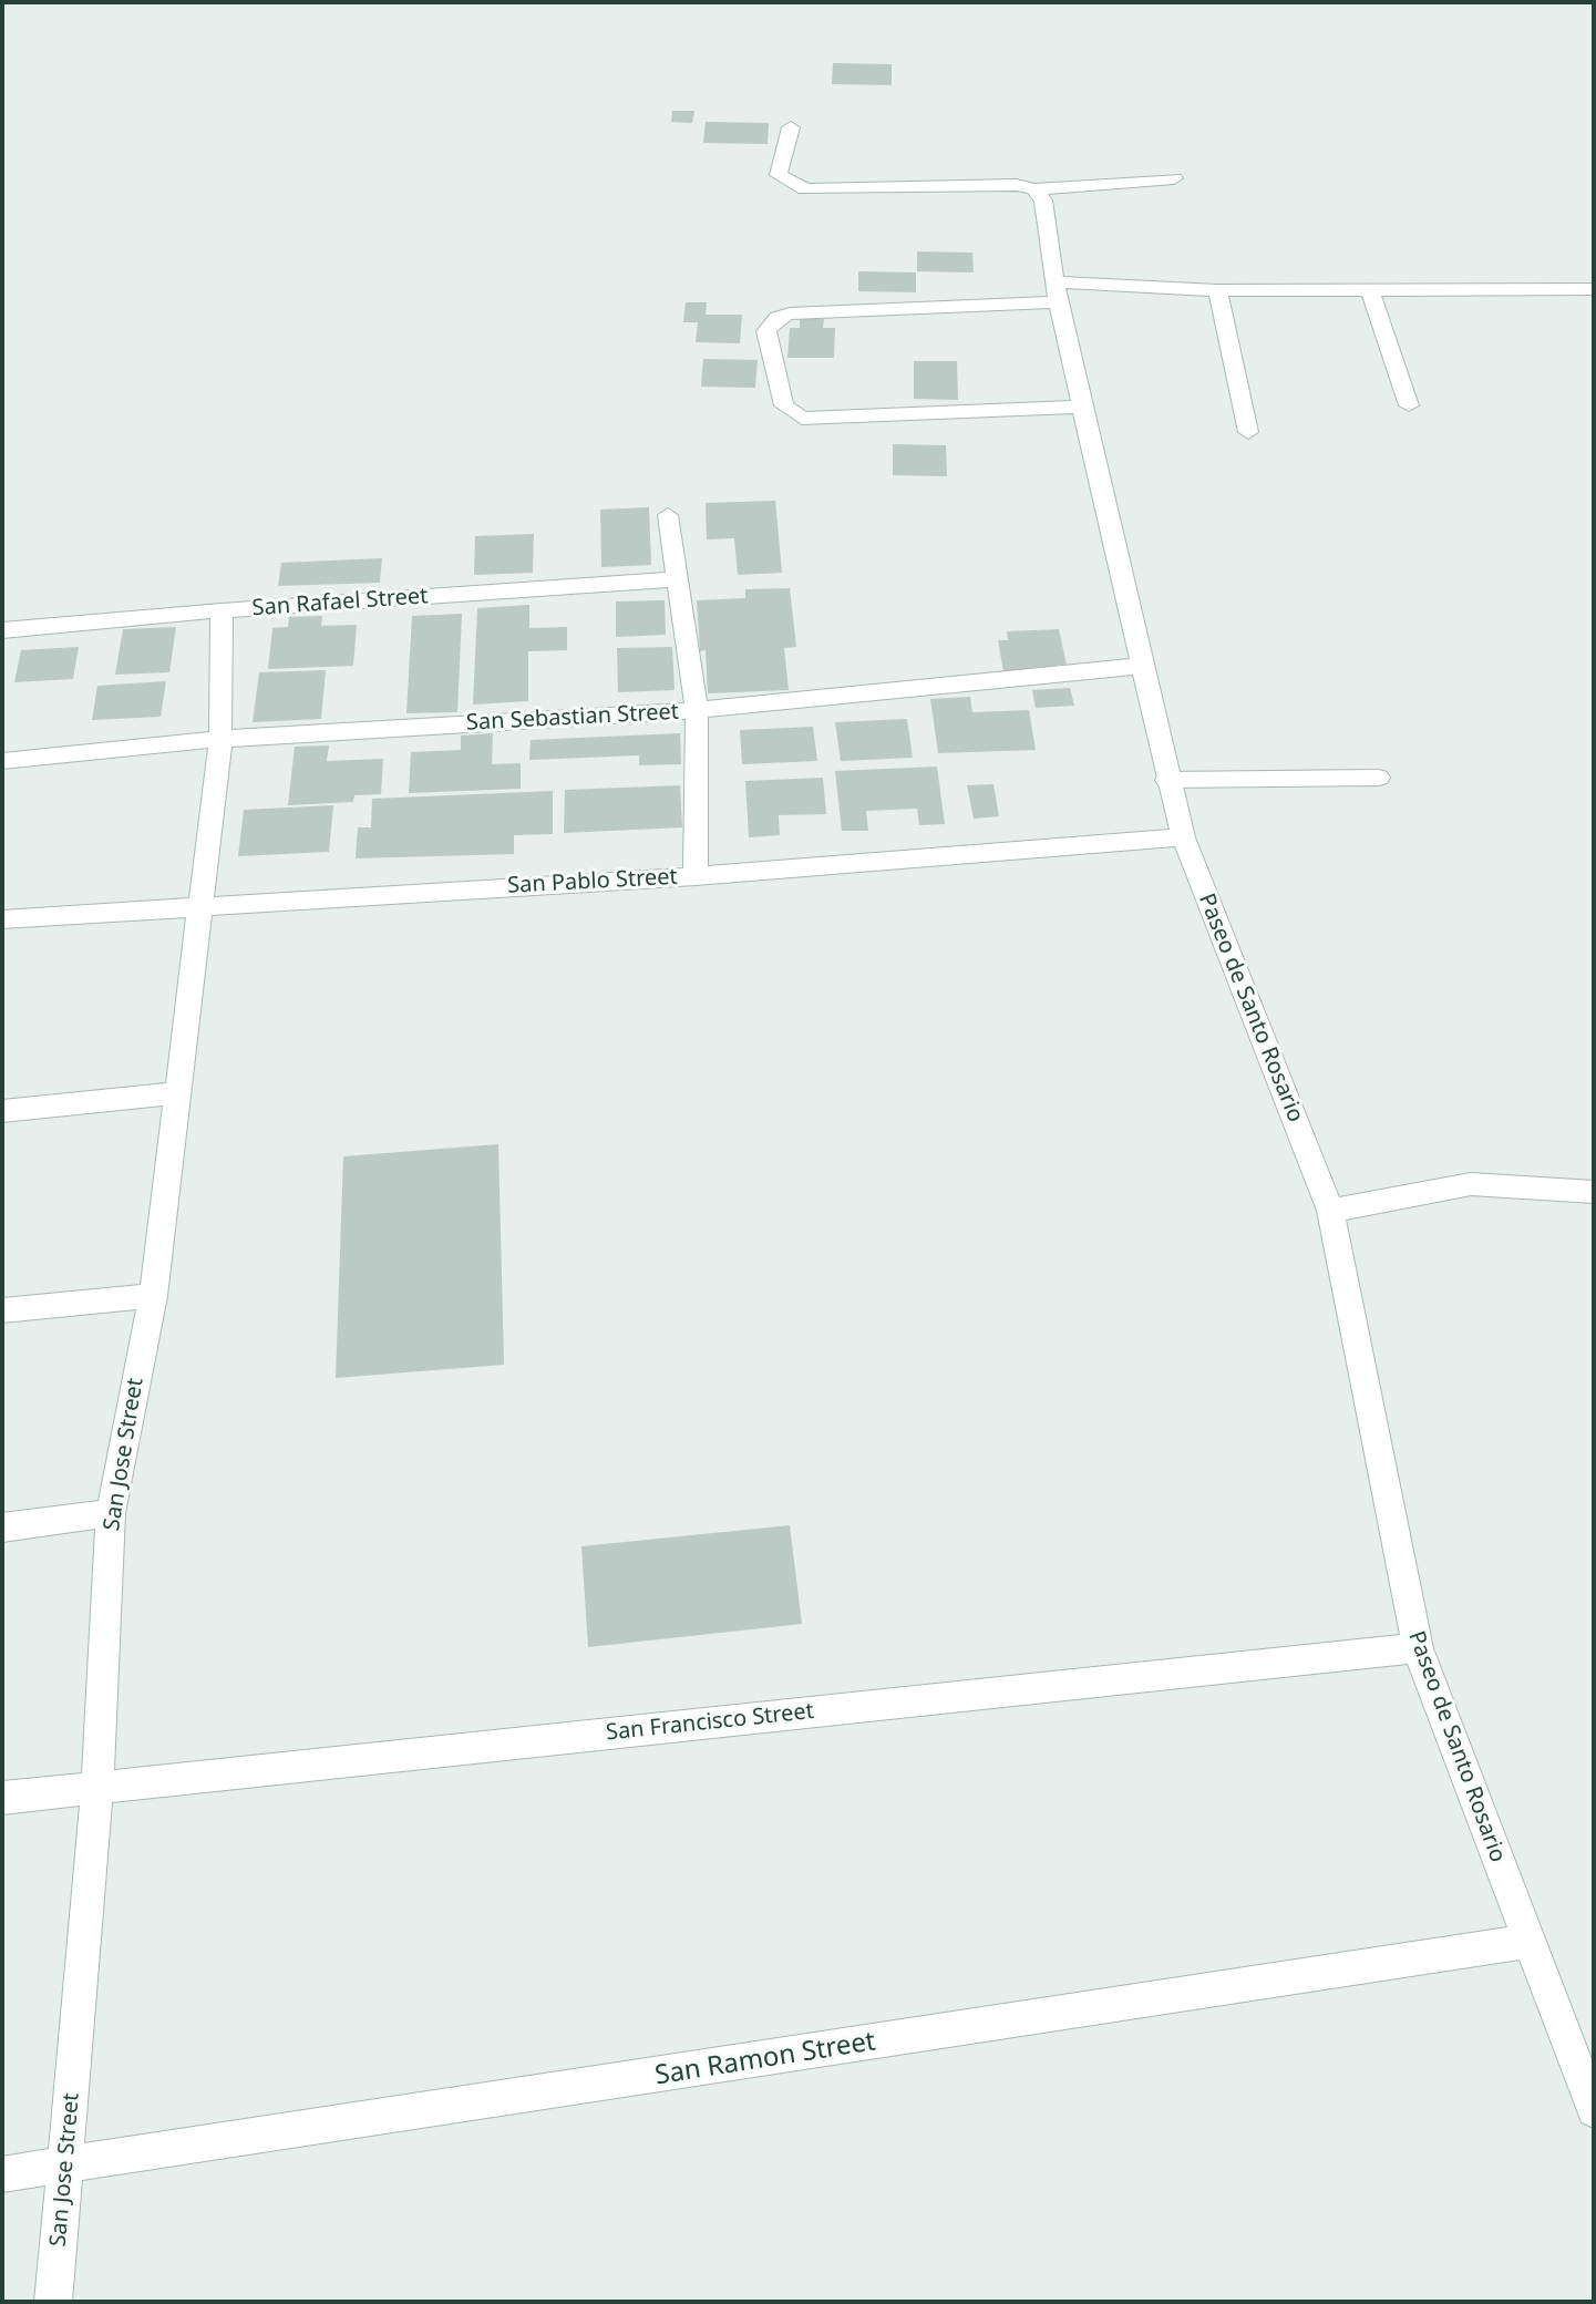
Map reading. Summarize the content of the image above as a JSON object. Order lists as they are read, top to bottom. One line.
{"streets":{"street":["San Rafael Street","San Sebastian Street","San Pablo Street","Paseo de Santo Rosario","San Jose Street","San Francisco Street","San Ramon Street"]},"crossings":[["San Rafael Street","San Jose Street"],["San Sebastian Street","Paseo de Santo Rosario"],["San Sebastian Street","San Jose Street"],["San Pablo Street","Paseo de Santo Rosario"],["San Pablo Street","San Jose Street"],["Paseo de Santo Rosario","San Francisco Street"],["Paseo de Santo Rosario","San Ramon Street"],["San Jose Street","San Francisco Street"],["San Jose Street","San Ramon Street"]]}
